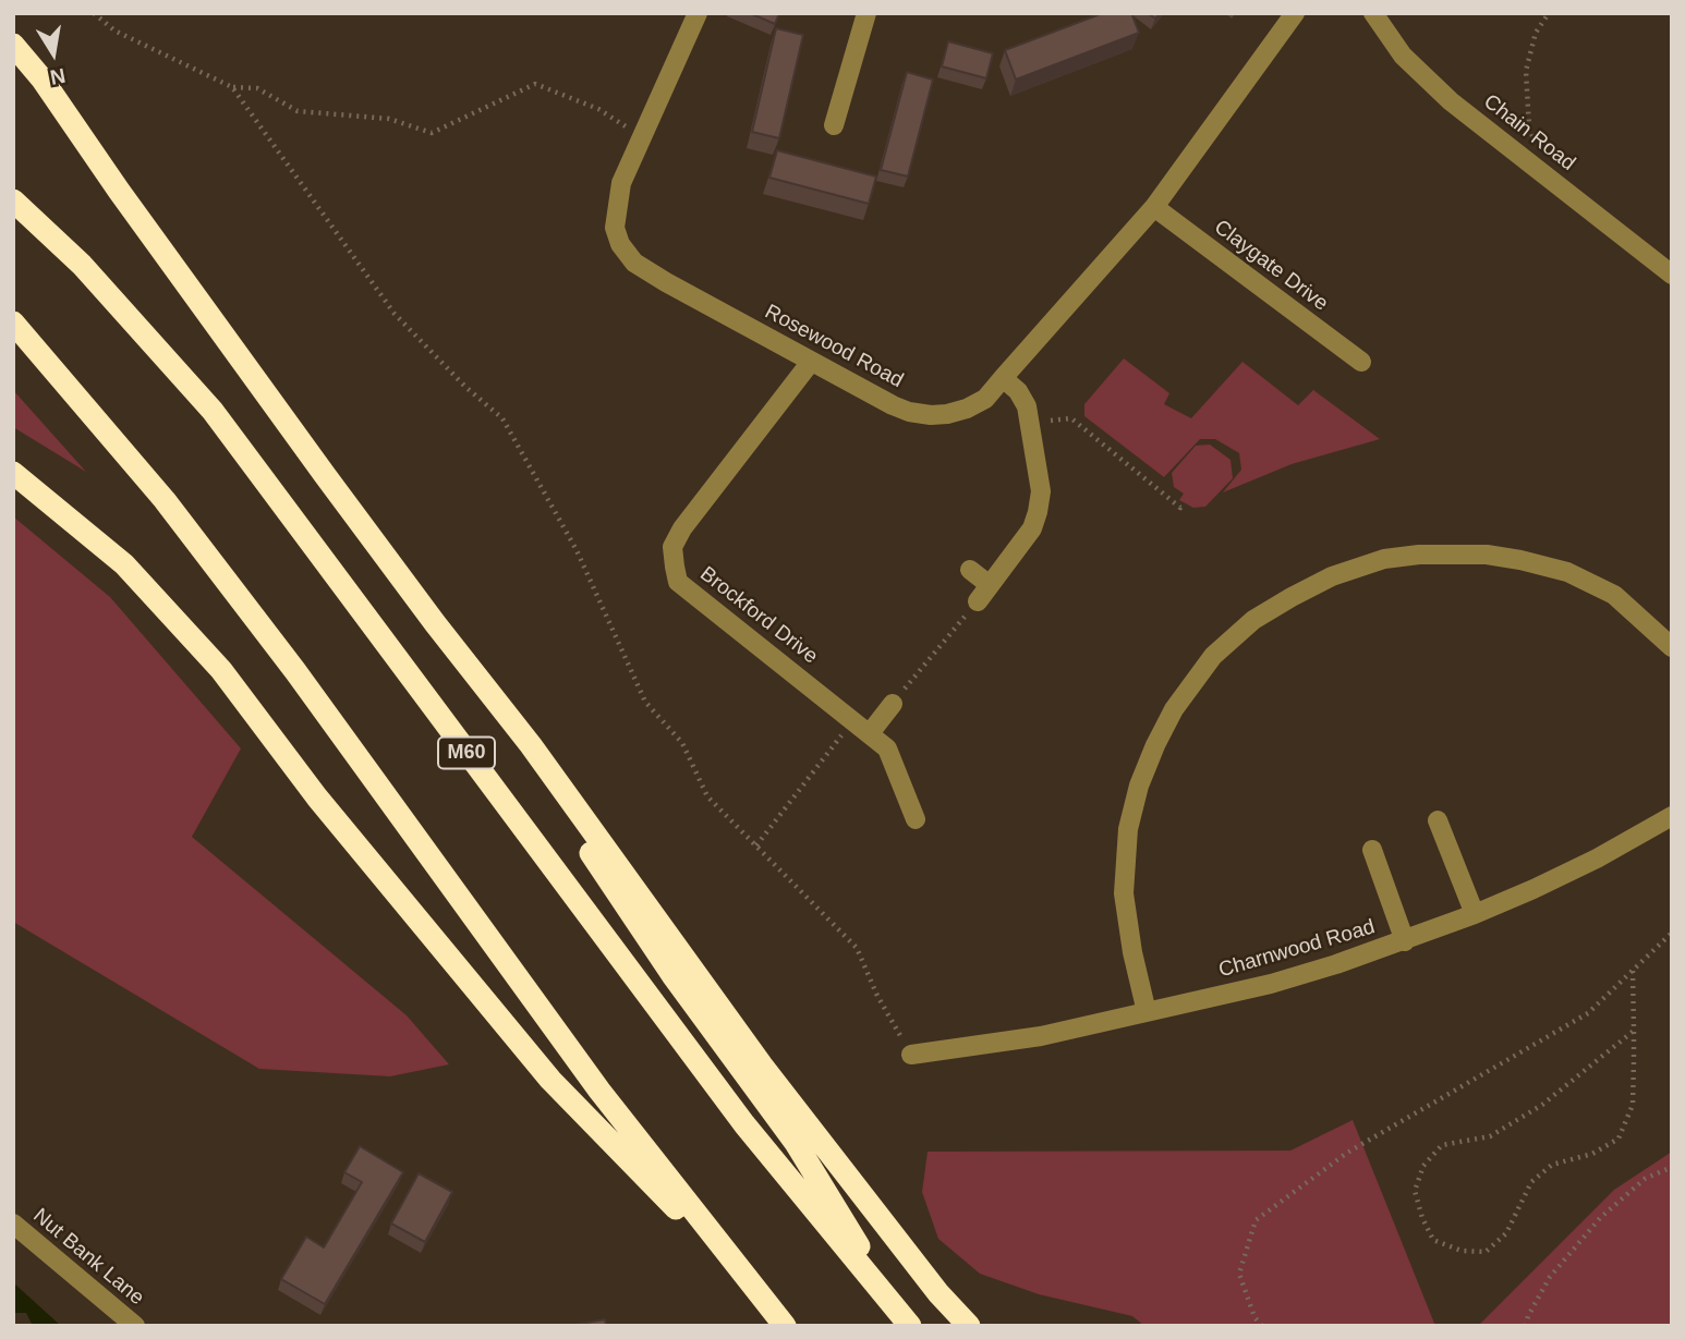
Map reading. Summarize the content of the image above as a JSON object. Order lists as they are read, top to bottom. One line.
{"streets":{"highway":["M60"],"street":["Chain Road","Claygate Drive","Rosewood Road","Brockford Drive","Charnwood Road","Nut Bank Lane"]},"crossings":[["Claygate Drive","Rosewood Road"],["Rosewood Road","Brockford Drive"]],"north":"bottom"}
